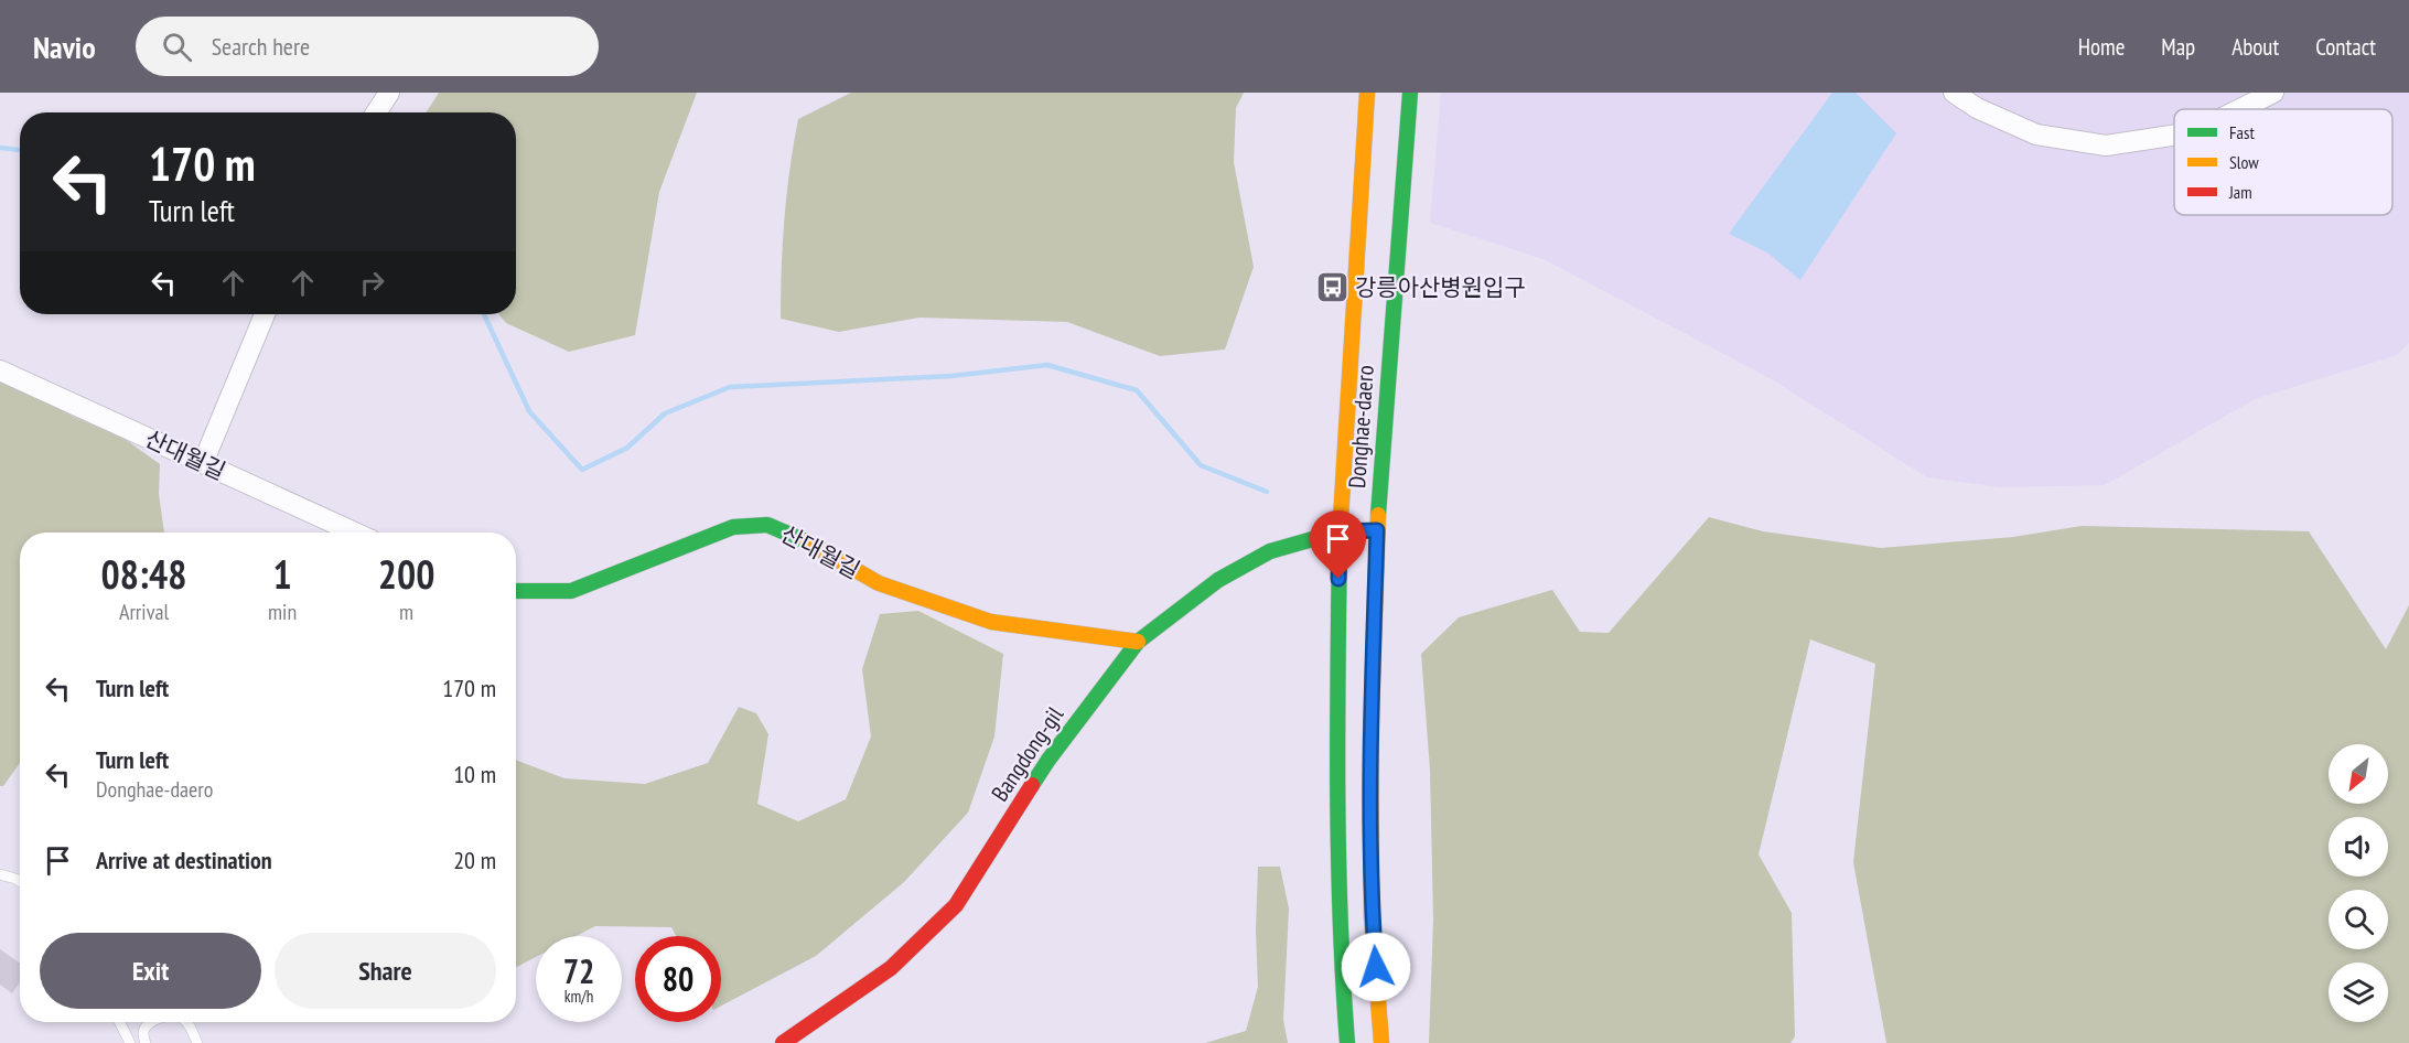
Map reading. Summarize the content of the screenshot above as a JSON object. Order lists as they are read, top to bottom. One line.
{"streets":{"main road":["Donghae-daero","산대월길","Bangdong-gil"]},"crossings":[["Donghae-daero","Bangdong-gil"],["산대월길","Bangdong-gil"]],"places":{"bus stop":["강릉아산병원입구"]},"legend":["Fast","Slow","Jam"],"north":"bottom left","page":{"header":"Navio","search":"Search here","nav":["Home","Map","About","Contact"],"turn":["170 m","Turn left"],"eta":["08:48","Arrival","1","min","200","m"],"list":[{"name":"Turn left","value":"170 m"},{"name":"Turn left","note":"Donghae-daero","value":"10 m"},{"name":"Arrive at destination","value":"20 m"}],"buttons":["Exit","Share"],"speed":"72 km/h","limit":"80"}}
